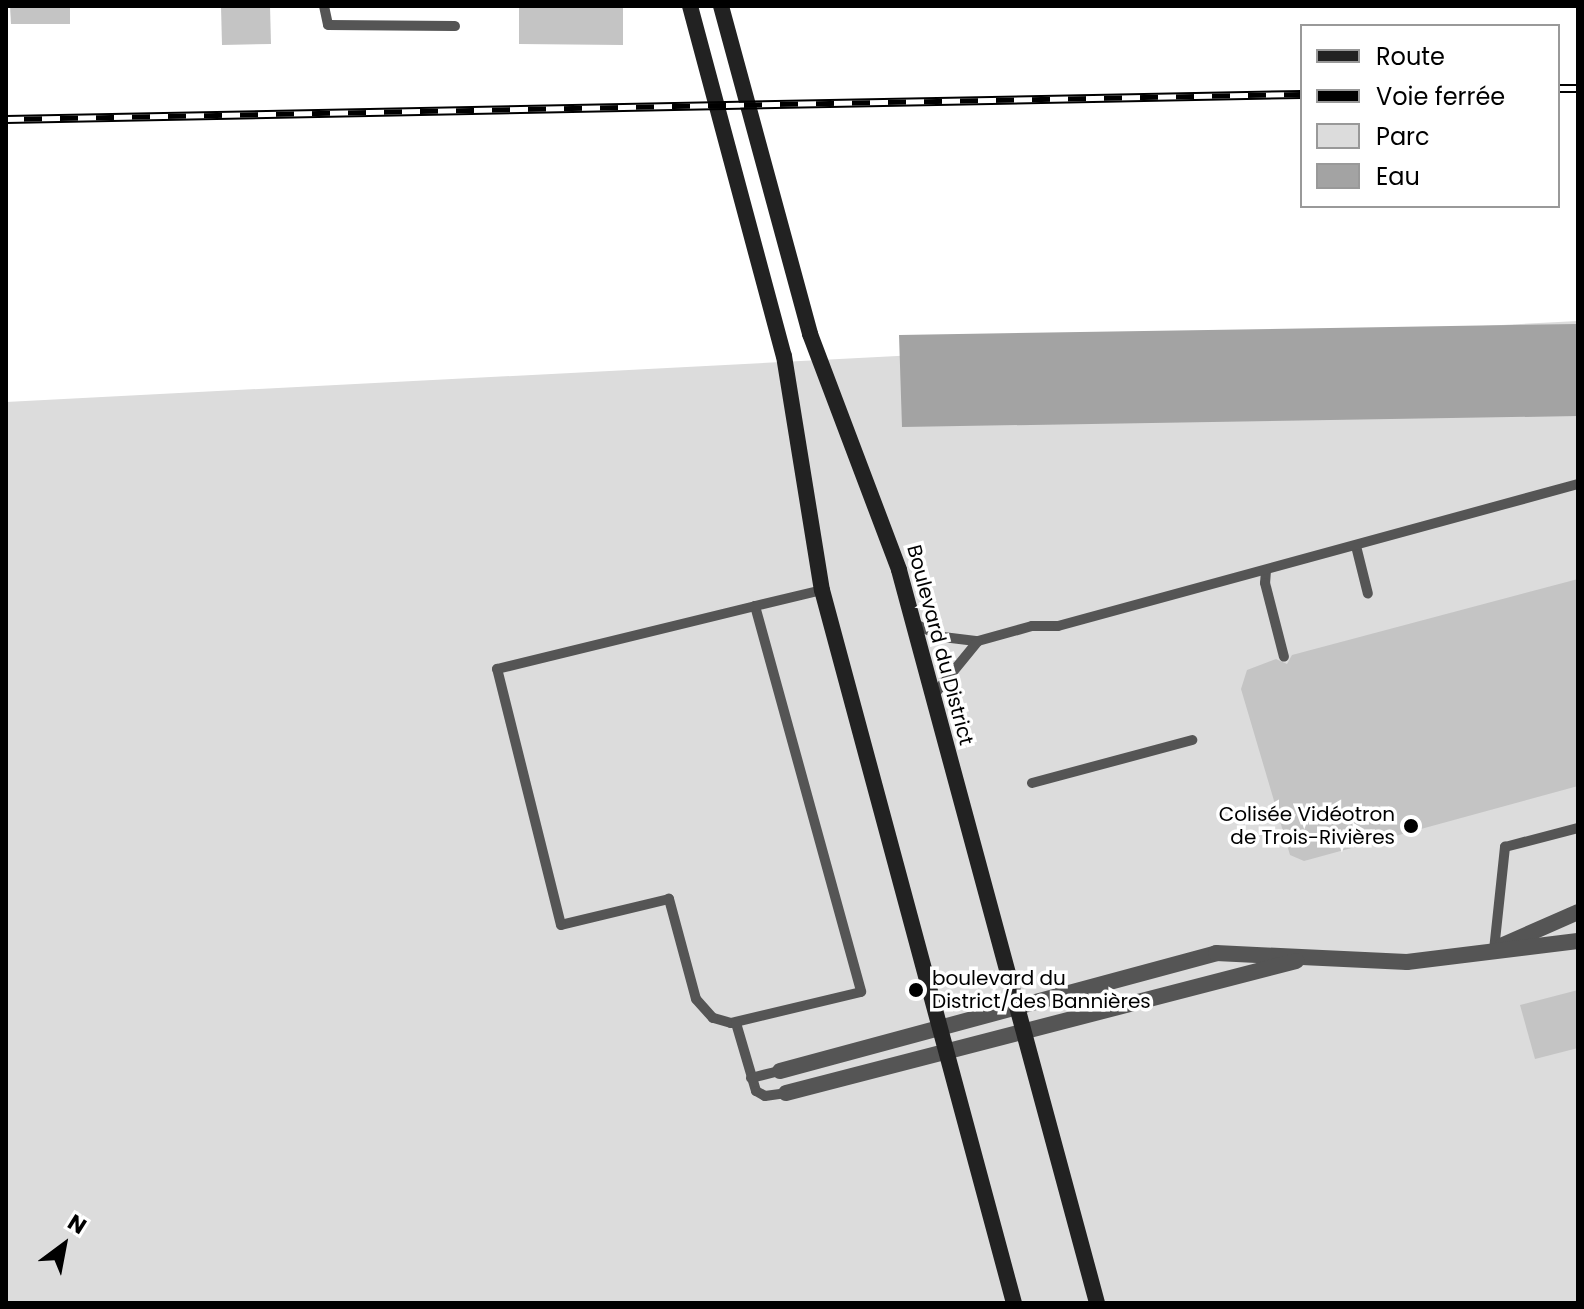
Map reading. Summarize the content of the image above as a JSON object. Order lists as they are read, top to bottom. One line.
{"streets":{"street":["Boulevard du District"]},"places":["Colisée Vidéotron de Trois-Rivières","boulevard du District/des Bannières"],"legend":["Route","Voie ferrée","Parc","Eau"],"north":"top right"}
